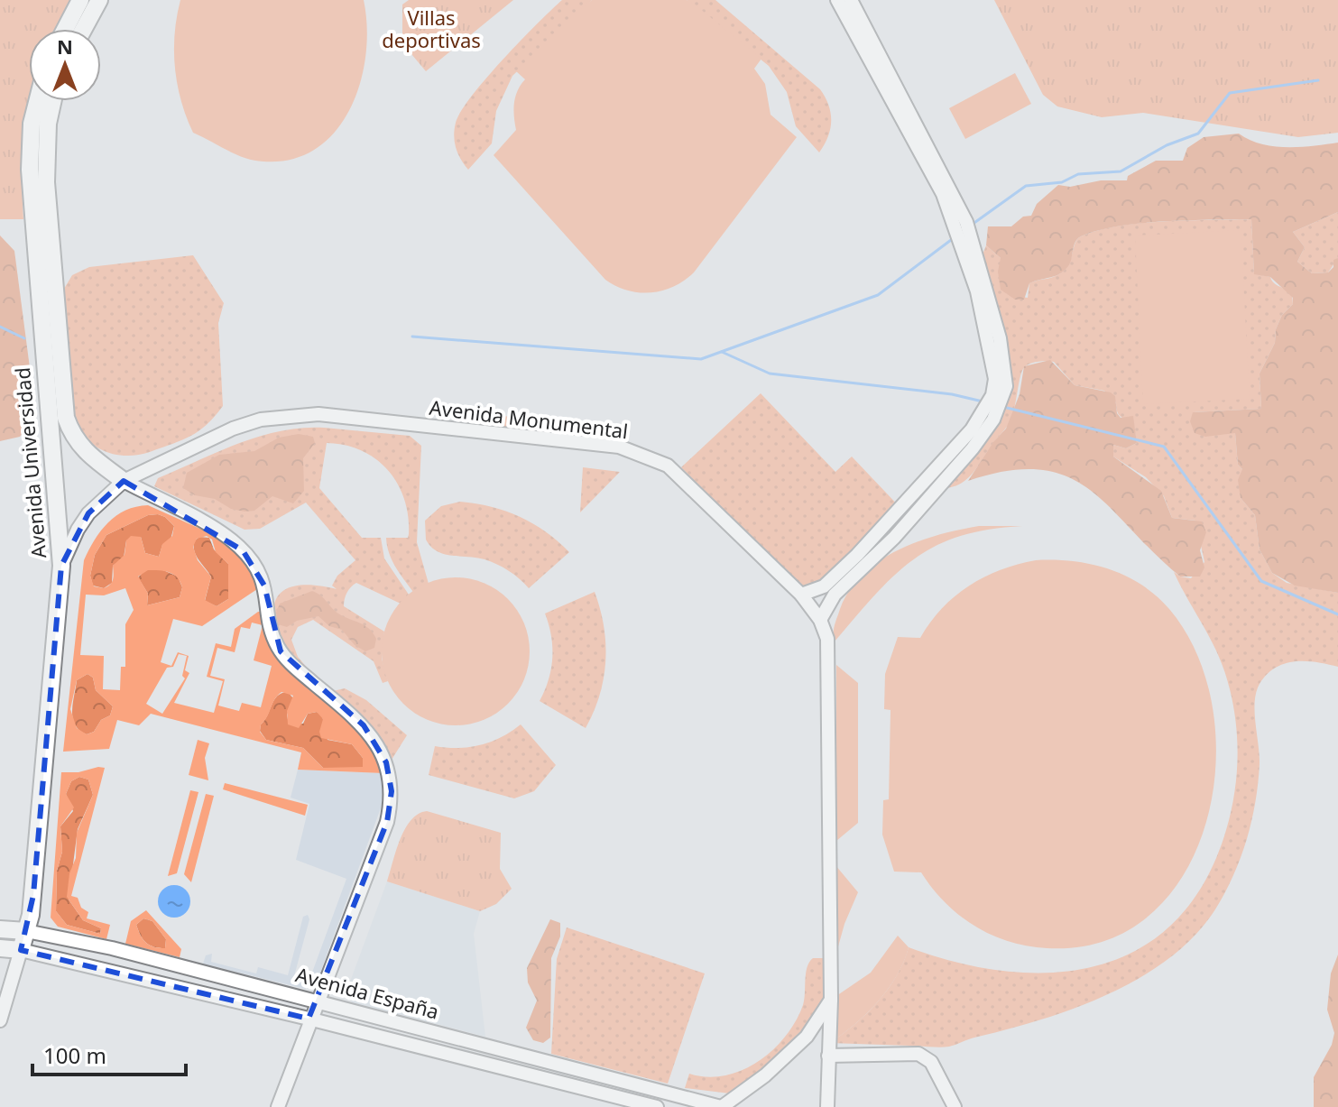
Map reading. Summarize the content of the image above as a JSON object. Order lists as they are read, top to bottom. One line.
{"streets":{"street":["Avenida Monumental","Avenida Universidad","Avenida España"]},"crossings":[["Avenida Monumental","Avenida Universidad"],["Avenida Universidad","Avenida España"]],"parks":["Villas deportivas"],"scale_bar":"100 m","north":"top"}
